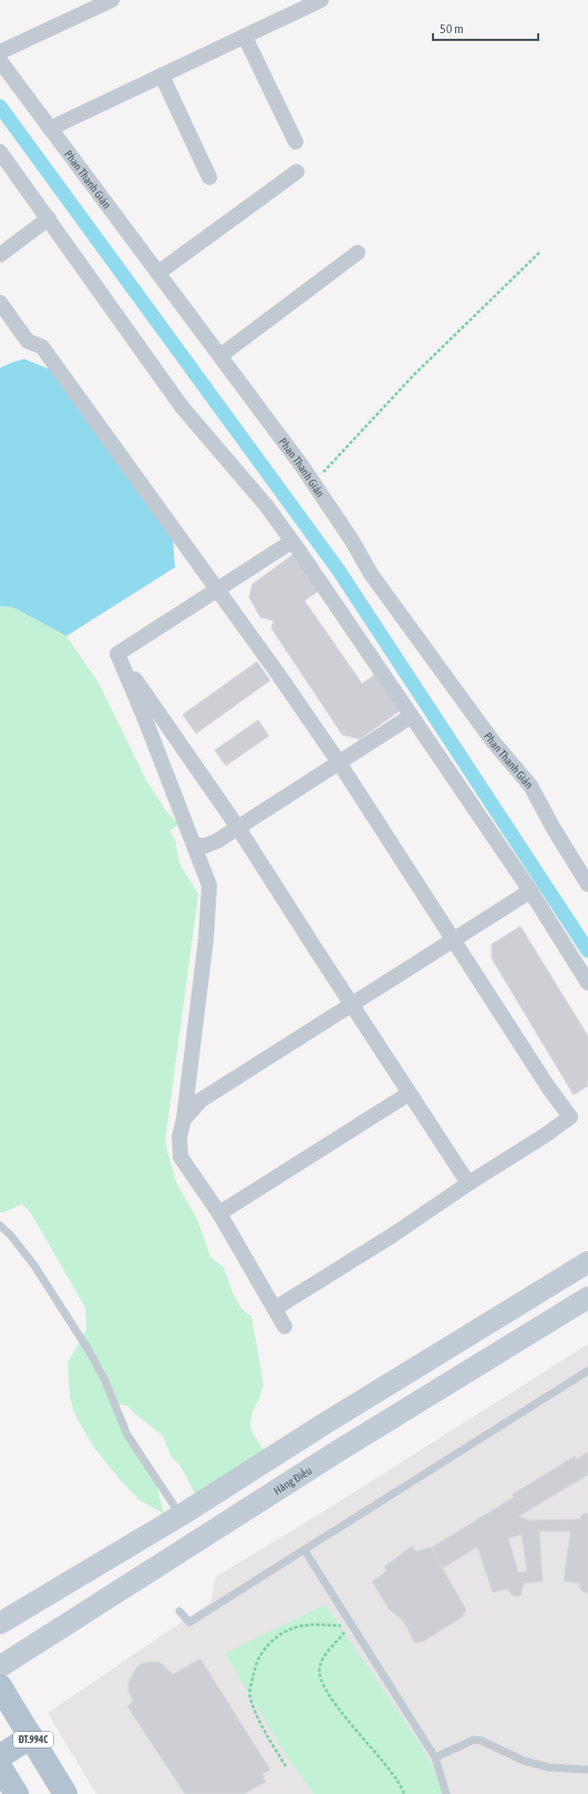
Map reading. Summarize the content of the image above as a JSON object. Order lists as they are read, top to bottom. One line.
{"streets":{"main road":["Hàng Điều","ĐT.994C"],"street":["Phan Thanh Giản"]},"scale_bar":"50 m"}
